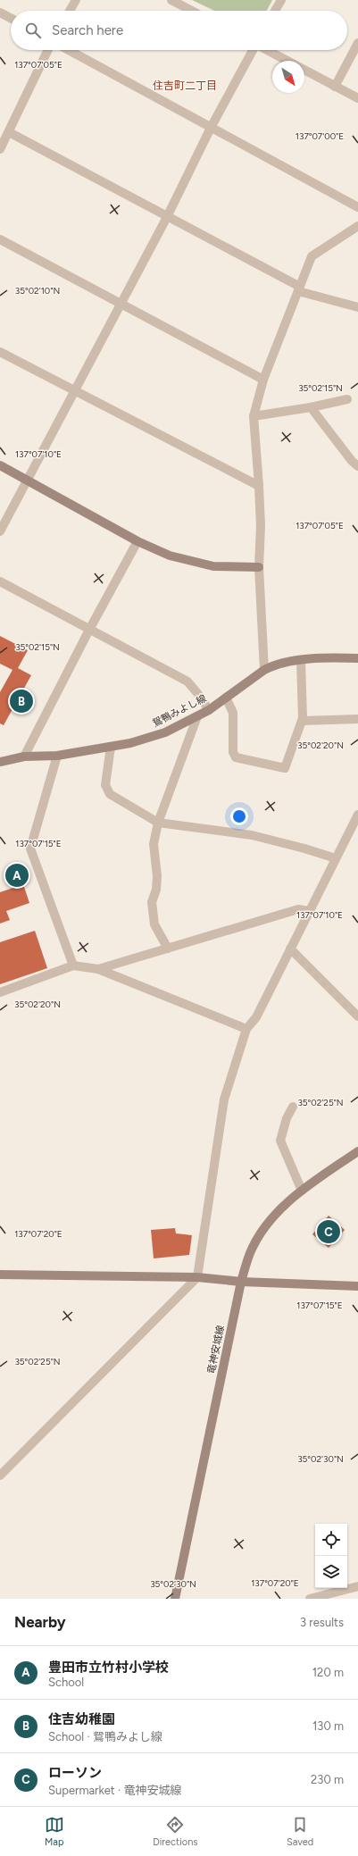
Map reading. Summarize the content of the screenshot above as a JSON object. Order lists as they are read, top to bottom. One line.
{"streets":{"street":["鴛鴨みよし線","竜神安城線"]},"districts":["住吉町二丁目"],"north":"bottom right","page":{"search":"Search here","pins":["B","A","C"],"heading":["Nearby","3 results"],"list":[{"mark":"A","name":"豊田市立竹村小学校","note":"School","value":"120 m"},{"mark":"B","name":"住吉幼稚園","note":"School · 鴛鴨みよし線","value":"130 m"},{"mark":"C","name":"ローソン","note":"Supermarket · 竜神安城線","value":"230 m"}],"nav":["Map","Directions","Saved"]},"coordinates":["137°07'05\"E","137°07'00\"E","35°02'10\"N","35°02'15\"N","137°07'10\"E","35°02'20\"N","137°07'15\"E","35°02'25\"N","137°07'20\"E","35°02'30\"N"]}
